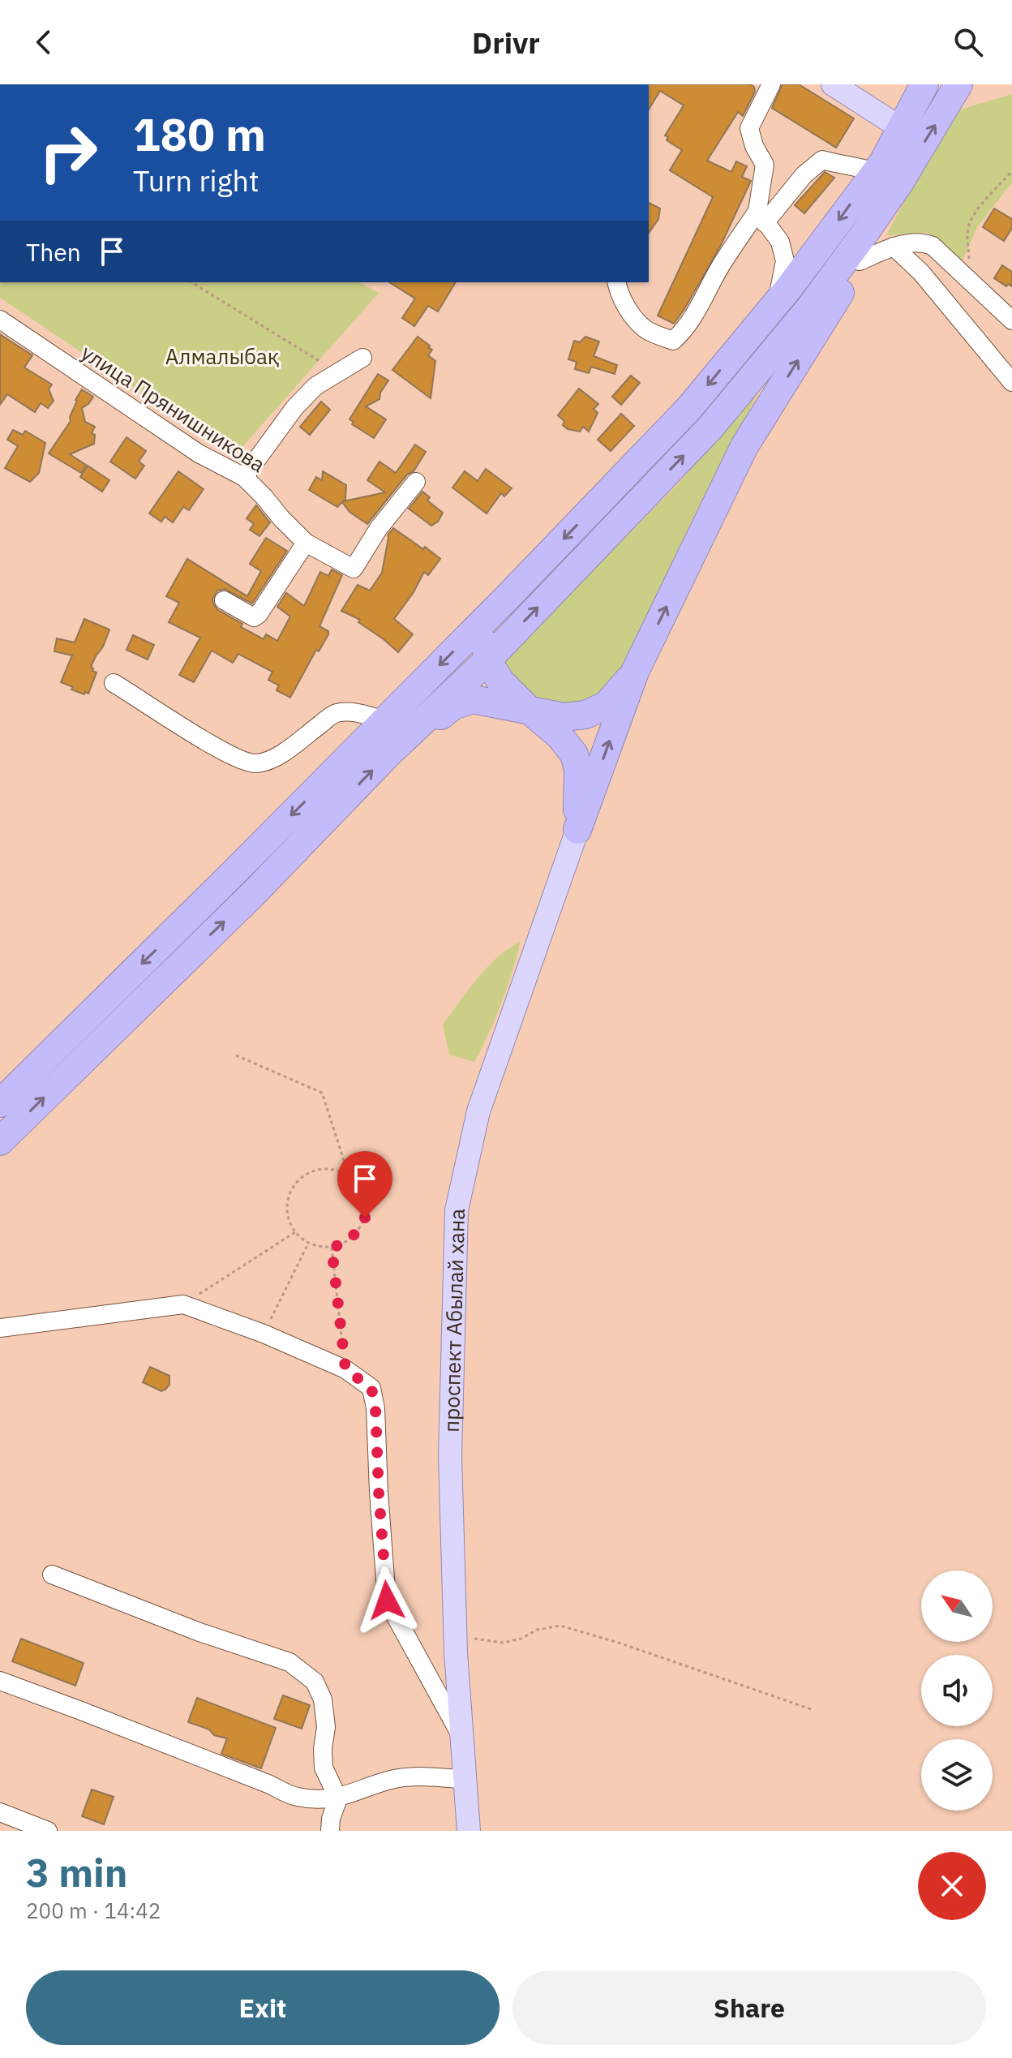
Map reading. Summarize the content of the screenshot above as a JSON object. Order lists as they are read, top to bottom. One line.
{"streets":{"main road":["проспект Абылай хана"],"street":["улица Прянишникова"]},"parks":["Алмалыбақ"],"north":"top left","page":{"header":"Drivr","turn":["180 m","Turn right"],"then":"Then","heading":["3 min","200 m · 14:42"],"buttons":["Exit","Share"]}}
